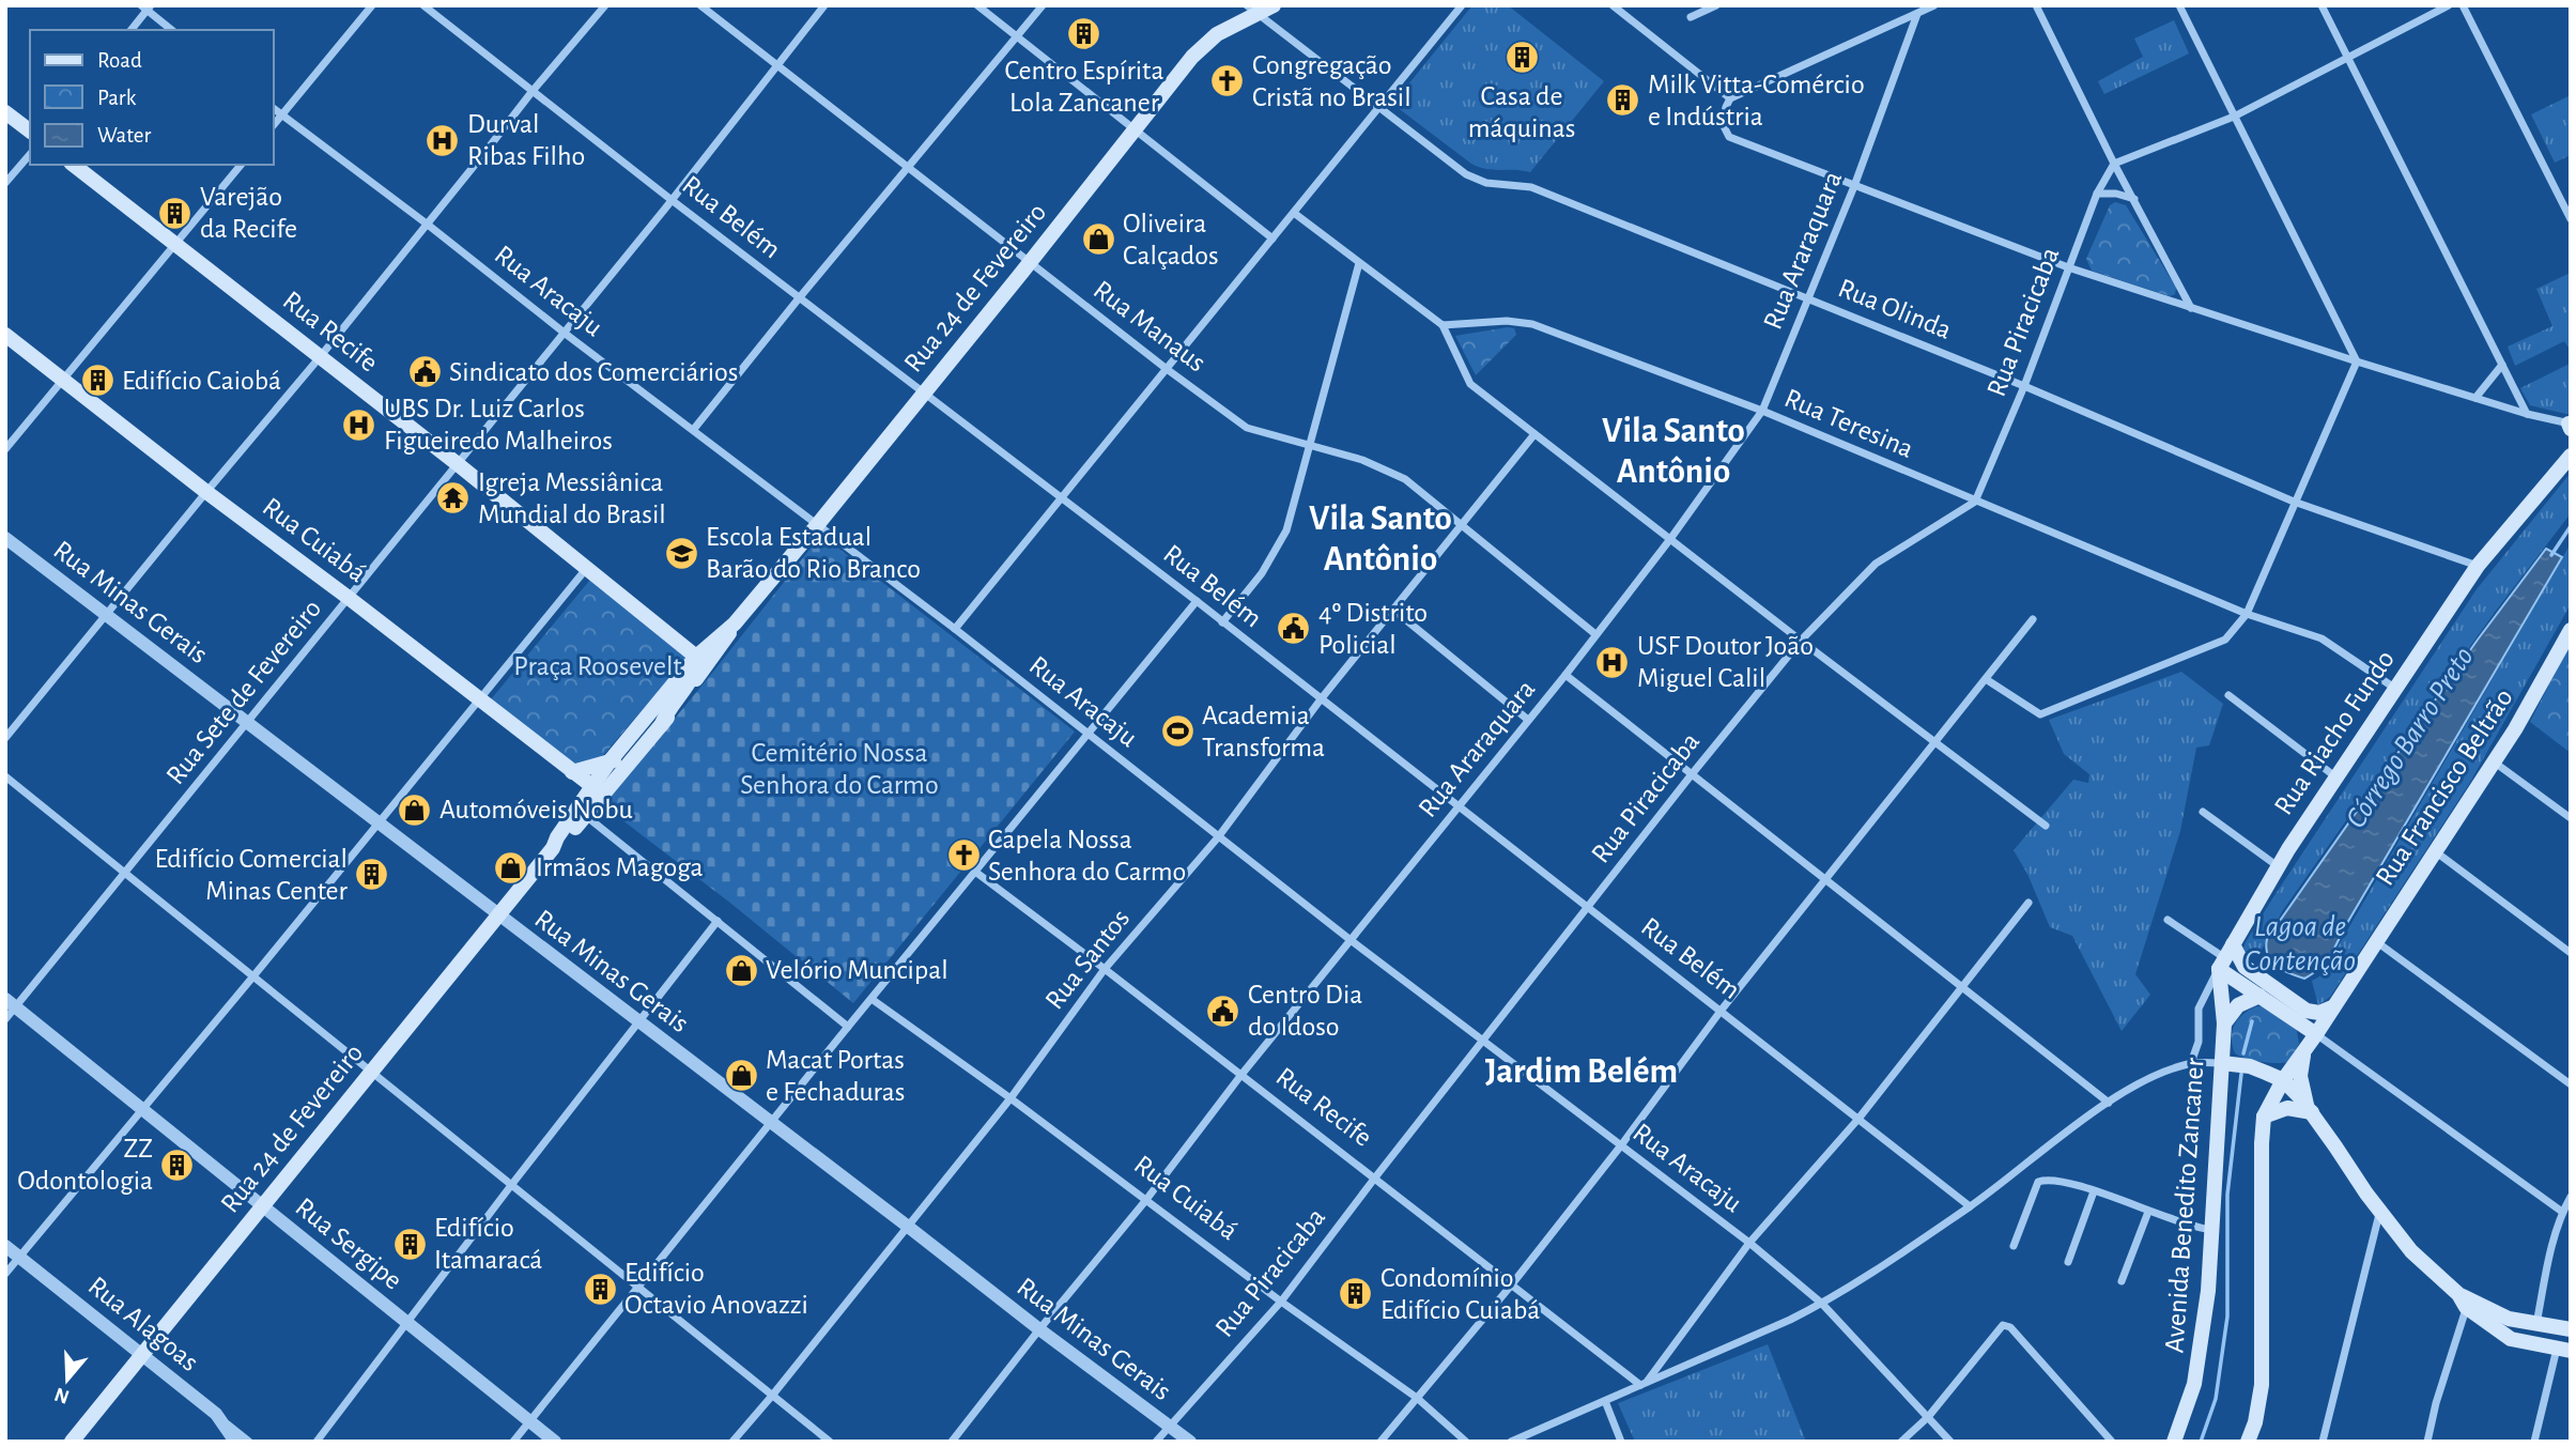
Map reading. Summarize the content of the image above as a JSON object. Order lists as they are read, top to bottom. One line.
{"streets":{"main road":["Rua 24 de Fevereiro","Rua Recife","Rua Cuiabá","Rua Riacho Fundo","Rua Francisco Beltrão","Avenida Benedito Zancaner"],"street":["Rua Belém","Rua Araraquara","Rua Aracaju","Rua Olinda","Rua Piracicaba","Rua Manaus","Rua Teresina","Rua Minas Gerais","Rua Sete de Fevereiro","Rua Santos","Rua Sergipe","Rua Alagoas"]},"crossings":[["Rua Belém","Rua Araraquara"],["Rua Belém","Rua 24 de Fevereiro"],["Rua Belém","Rua Piracicaba"],["Rua Belém","Rua Sete de Fevereiro"],["Rua Belém","Rua Santos"],["Rua Araraquara","Rua Aracaju"],["Rua Araraquara","Rua Olinda"],["Rua Araraquara","Rua Manaus"],["Rua Araraquara","Rua Recife"],["Rua Araraquara","Rua Teresina"],["Rua Araraquara","Rua Cuiabá"],["Rua Araraquara","Rua Minas Gerais"],["Rua 24 de Fevereiro","Rua Aracaju"],["Rua 24 de Fevereiro","Rua Olinda"],["Rua 24 de Fevereiro","Rua Manaus"],["Rua 24 de Fevereiro","Rua Recife"],["Rua 24 de Fevereiro","Rua Cuiabá"],["Rua 24 de Fevereiro","Rua Minas Gerais"],["Rua 24 de Fevereiro","Rua Sergipe"],["Rua 24 de Fevereiro","Rua Alagoas"],["Rua Aracaju","Rua Piracicaba"],["Rua Aracaju","Rua Sete de Fevereiro"],["Rua Aracaju","Rua Santos"],["Rua Olinda","Rua Piracicaba"],["Rua Olinda","Rua Riacho Fundo"],["Rua Piracicaba","Rua Recife"],["Rua Piracicaba","Rua Teresina"],["Rua Piracicaba","Rua Cuiabá"],["Rua Piracicaba","Rua Minas Gerais"],["Rua Manaus","Rua Sete de Fevereiro"],["Rua Manaus","Rua Santos"],["Rua Recife","Rua Sete de Fevereiro"],["Rua Recife","Rua Santos"],["Rua Teresina","Rua Riacho Fundo"],["Rua Cuiabá","Rua Sete de Fevereiro"],["Rua Cuiabá","Rua Santos"],["Rua Minas Gerais","Rua Sete de Fevereiro"],["Rua Minas Gerais","Rua Santos"],["Rua Sete de Fevereiro","Rua Sergipe"],["Rua Riacho Fundo","Avenida Benedito Zancaner"]],"districts":["Vila Santo Antônio","Vila Santo Antônio","Jardim Belém"],"water":["Córrego Barro Preto","Lagoa de Contenção"],"parks":["Praça Roosevelt","Cemitério Nossa Senhora do Carmo"],"places":{"building":["Centro Espírita Lola Zancaner","Casa de máquinas","Milk Vitta-Comércio e Indústria","Varejão da Recife","Edifício Caiobá","Edifício Comercial Minas Center","ZZ Odontologia","Edifício Itamaracá","Edifício Octavio Anovazzi","Condomínio Edifício Cuiabá"],"church":["Congregação Cristã no Brasil","Capela Nossa Senhora do Carmo"],"hospital":["Durval Ribas Filho","UBS Dr. Luiz Carlos Figueiredo Malheiros","USF Doutor João Miguel Calil"],"shop":["Oliveira Calçados","Automóveis Nobu","Irmãos Magoga","Velório Muncipal","Macat Portas e Fechaduras"],"public building":["Sindicato dos Comerciários","4º Distrito Policial","Centro Dia do Idoso"],"temple":["Igreja Messiânica Mundial do Brasil"],"school or university":["Escola Estadual Barão do Rio Branco"],"sports":["Academia Transforma"]},"legend":["Road","Park","Water"],"north":"bottom"}
